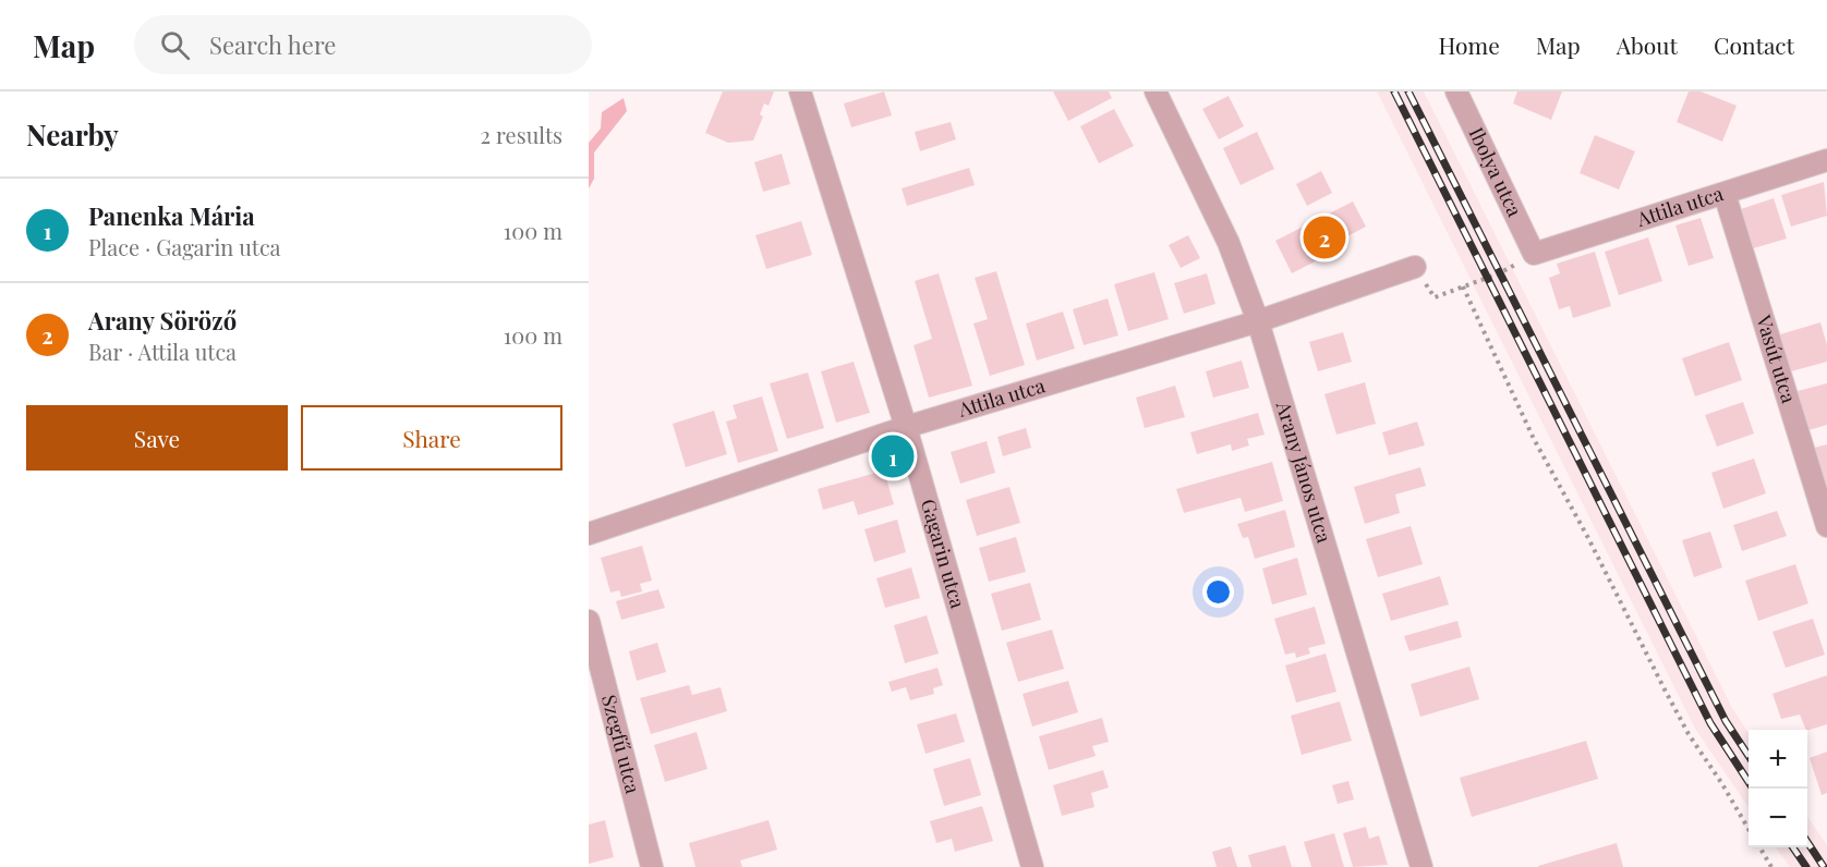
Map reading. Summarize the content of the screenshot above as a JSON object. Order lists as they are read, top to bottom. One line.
{"streets":{"street":["Ibolya utca","Attila utca","Vasút utca","Arany János utca","Gagarin utca","Szegfű utca"]},"crossings":[["Ibolya utca","Attila utca"],["Attila utca","Vasút utca"],["Attila utca","Arany János utca"],["Attila utca","Gagarin utca"]],"page":{"header":"Map","search":"Search here","nav":["Home","Map","About","Contact"],"heading":["Nearby","2 results"],"list":[{"mark":"1","name":"Panenka Mária","note":"Place · Gagarin utca","value":"100 m"},{"mark":"2","name":"Arany Söröző","note":"Bar · Attila utca","value":"100 m"}],"pins":["2","1"],"buttons":["Save","Share"],"map_buttons":["+","−"]}}
